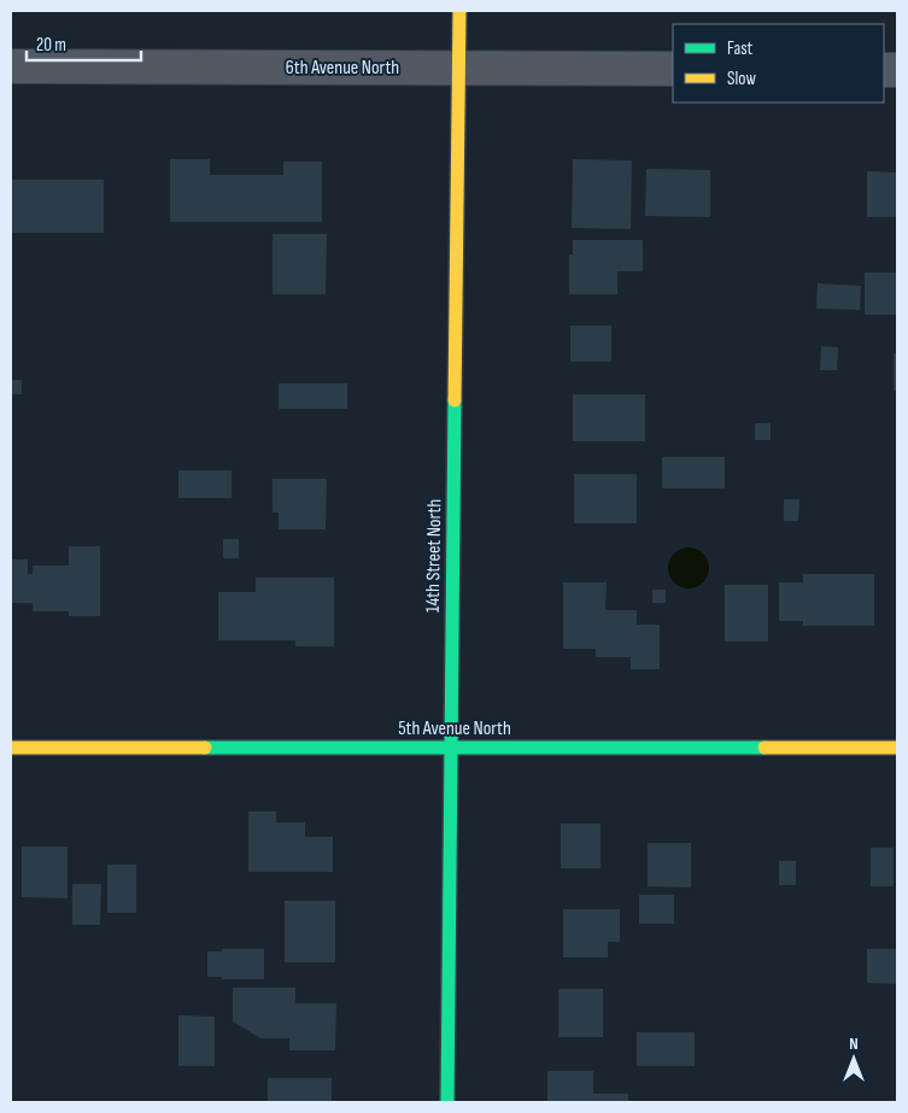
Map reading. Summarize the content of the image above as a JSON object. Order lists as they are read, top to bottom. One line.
{"streets":{"street":["6th Avenue North","14th Street North","5th Avenue North"]},"crossings":[["6th Avenue North","14th Street North"],["14th Street North","5th Avenue North"]],"legend":["Fast","Slow"],"scale_bar":"20 m","north":"top"}
